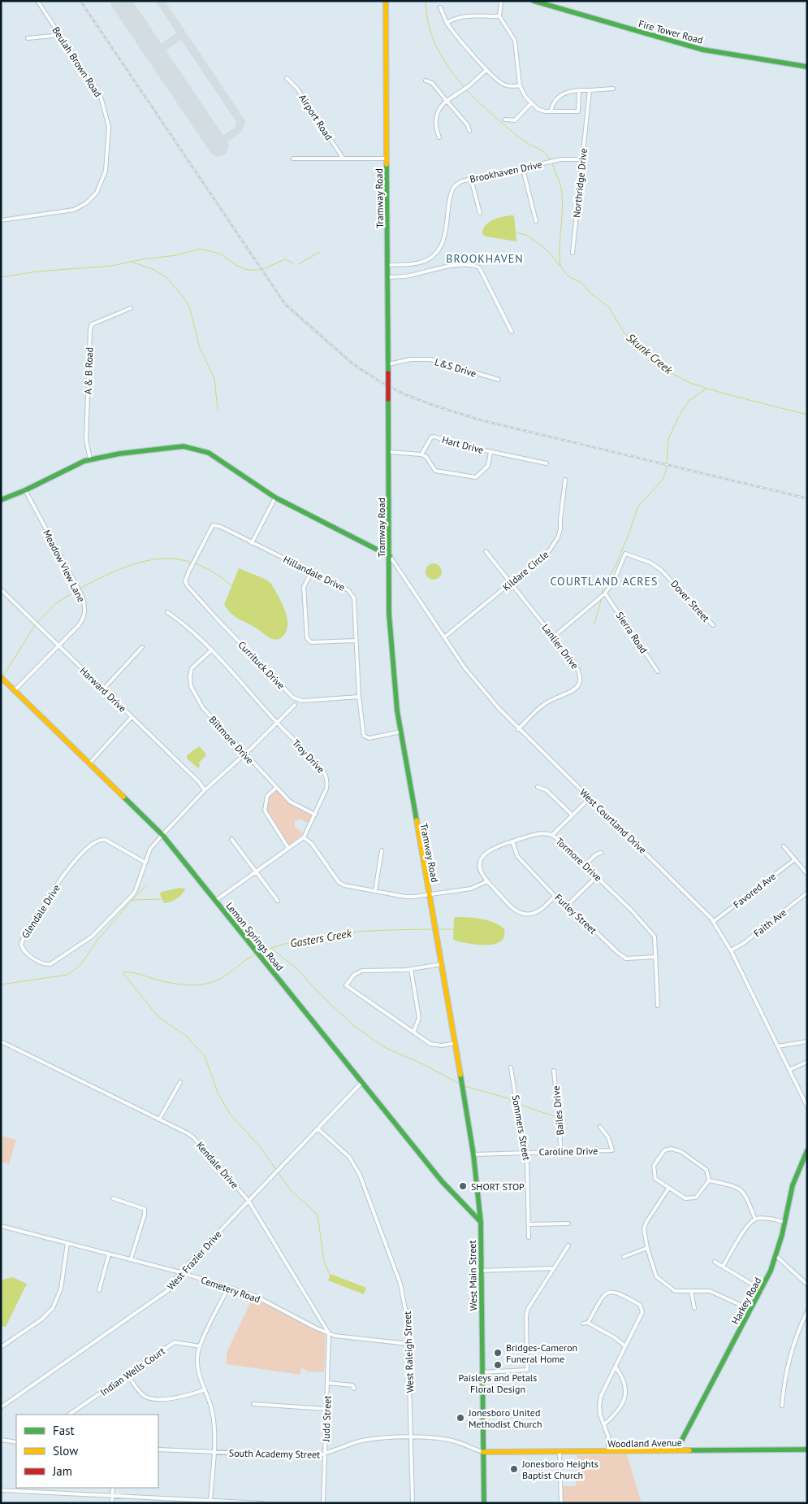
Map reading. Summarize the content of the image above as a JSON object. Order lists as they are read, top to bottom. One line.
{"streets":{"street":["Fire Tower Road","Beulah Brown Road","Airport Road","Brookhaven Drive","Northridge Drive","Tramway Road","L&S Drive","A & B Road","Hart Drive","Meadow View Lane","Kildare Circle","Hillandale Drive","Dover Street","Sierra Road","Lanlier Drive","Currituck Drive","Harward Drive","Biltmore Drive","Troy Drive","West Courtland Drive","Tormore Drive","Favored Ave","Glendale Drive","Furley Street","Faith Ave","Lemon Springs Road","Bailes Drive","Sommers Street","Caroline Drive","Kendale Drive","West Frazier Drive","West Main Street","Cemetery Road","Harkey Road","West Raleigh Street","Indian Wells Court","Judd Street","Woodland Avenue","South Academy Street"]},"crossings":[["Brookhaven Drive","Northridge Drive"],["Brookhaven Drive","Tramway Road"],["Tramway Road","L&S Drive"],["Tramway Road","Hillandale Drive"],["Tramway Road","West Courtland Drive"],["Tramway Road","West Main Street"],["Meadow View Lane","Harward Drive"],["Meadow View Lane","Lemon Springs Road"],["Kildare Circle","Lanlier Drive"],["Kildare Circle","West Courtland Drive"],["Hillandale Drive","Currituck Drive"],["Dover Street","Sierra Road"],["Lanlier Drive","West Courtland Drive"],["Harward Drive","Glendale Drive"],["Biltmore Drive","Troy Drive"],["Biltmore Drive","Glendale Drive"],["Troy Drive","Glendale Drive"],["Troy Drive","Lemon Springs Road"],["West Courtland Drive","Favored Ave"],["West Courtland Drive","Faith Ave"],["Tormore Drive","Furley Street"],["Glendale Drive","Lemon Springs Road"],["Lemon Springs Road","West Frazier Drive"],["Lemon Springs Road","West Main Street"],["Bailes Drive","Caroline Drive"],["Sommers Street","Caroline Drive"],["Caroline Drive","West Main Street"],["Kendale Drive","West Frazier Drive"],["Kendale Drive","Cemetery Road"],["Kendale Drive","Judd Street"],["West Frazier Drive","Cemetery Road"],["West Frazier Drive","West Raleigh Street"],["West Main Street","Woodland Avenue"],["West Main Street","South Academy Street"],["Cemetery Road","West Raleigh Street"],["Cemetery Road","Judd Street"],["Harkey Road","Woodland Avenue"],["West Raleigh Street","South Academy Street"],["Judd Street","South Academy Street"],["Woodland Avenue","South Academy Street"]],"districts":["BROOKHAVEN","COURTLAND ACRES"],"water":["Skunk Creek","Gasters Creek"],"places":["SHORT STOP","Bridges-Cameron Funeral Home","Paisleys and Petals Floral Design","Jonesboro United Methodist Church","Jonesboro Heights Baptist Church"],"legend":["Fast","Slow","Jam"]}
